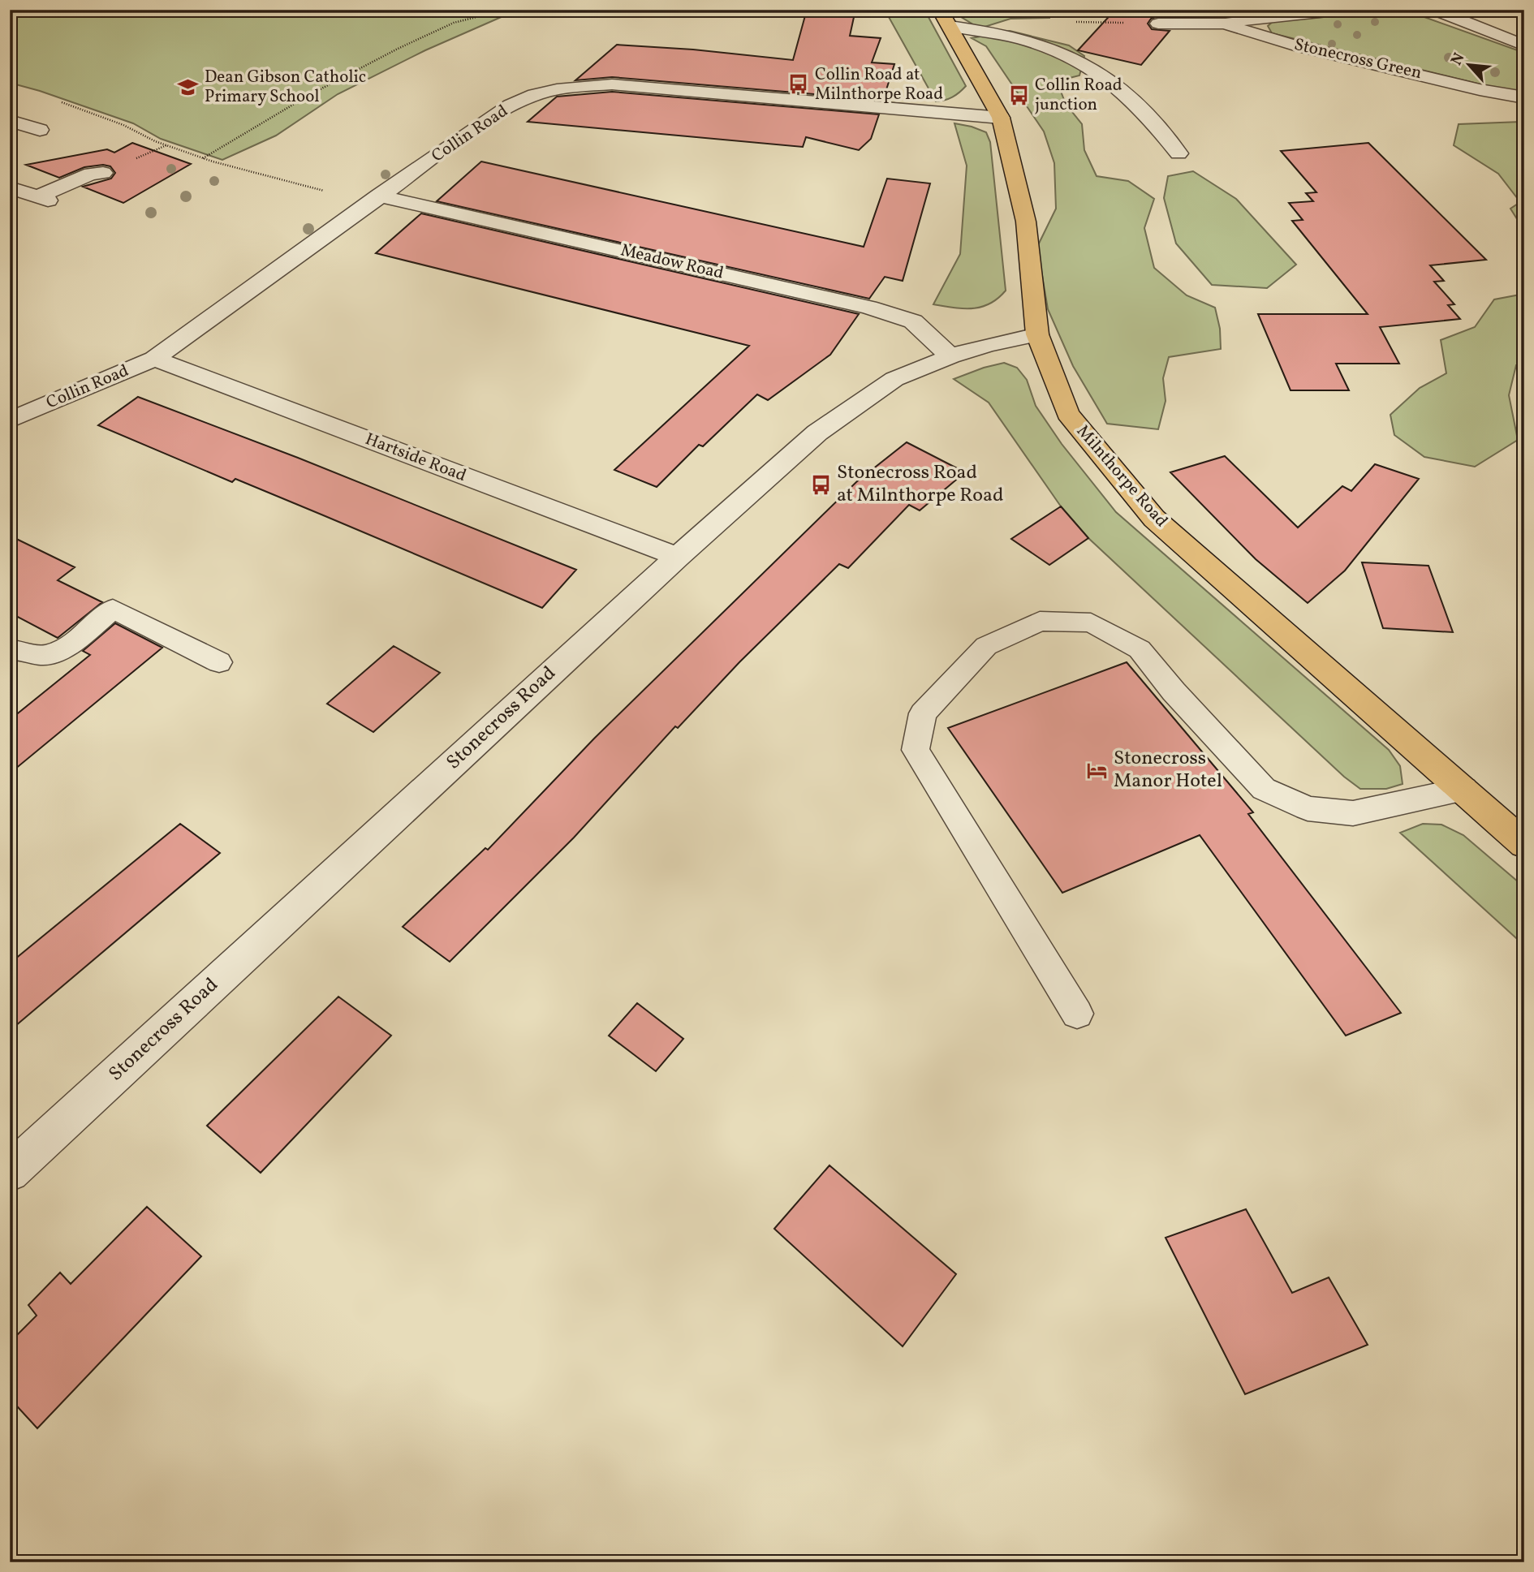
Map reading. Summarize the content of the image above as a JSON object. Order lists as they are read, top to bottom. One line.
{"streets":{"highway":["Milnthorpe Road"],"street":["Stonecross Green","Collin Road","Meadow Road","Hartside Road","Stonecross Road"]},"crossings":[["Collin Road","Meadow Road"],["Collin Road","Hartside Road"],["Collin Road","Milnthorpe Road"],["Meadow Road","Stonecross Road"],["Hartside Road","Stonecross Road"],["Milnthorpe Road","Stonecross Road"]],"places":{"bus stop":["Collin Road at Milnthorpe Road","Collin Road junction","Stonecross Road at Milnthorpe Road"],"school or university":["Dean Gibson Catholic Primary School"],"hotel":["Stonecross Manor Hotel"]},"north":"top left"}
